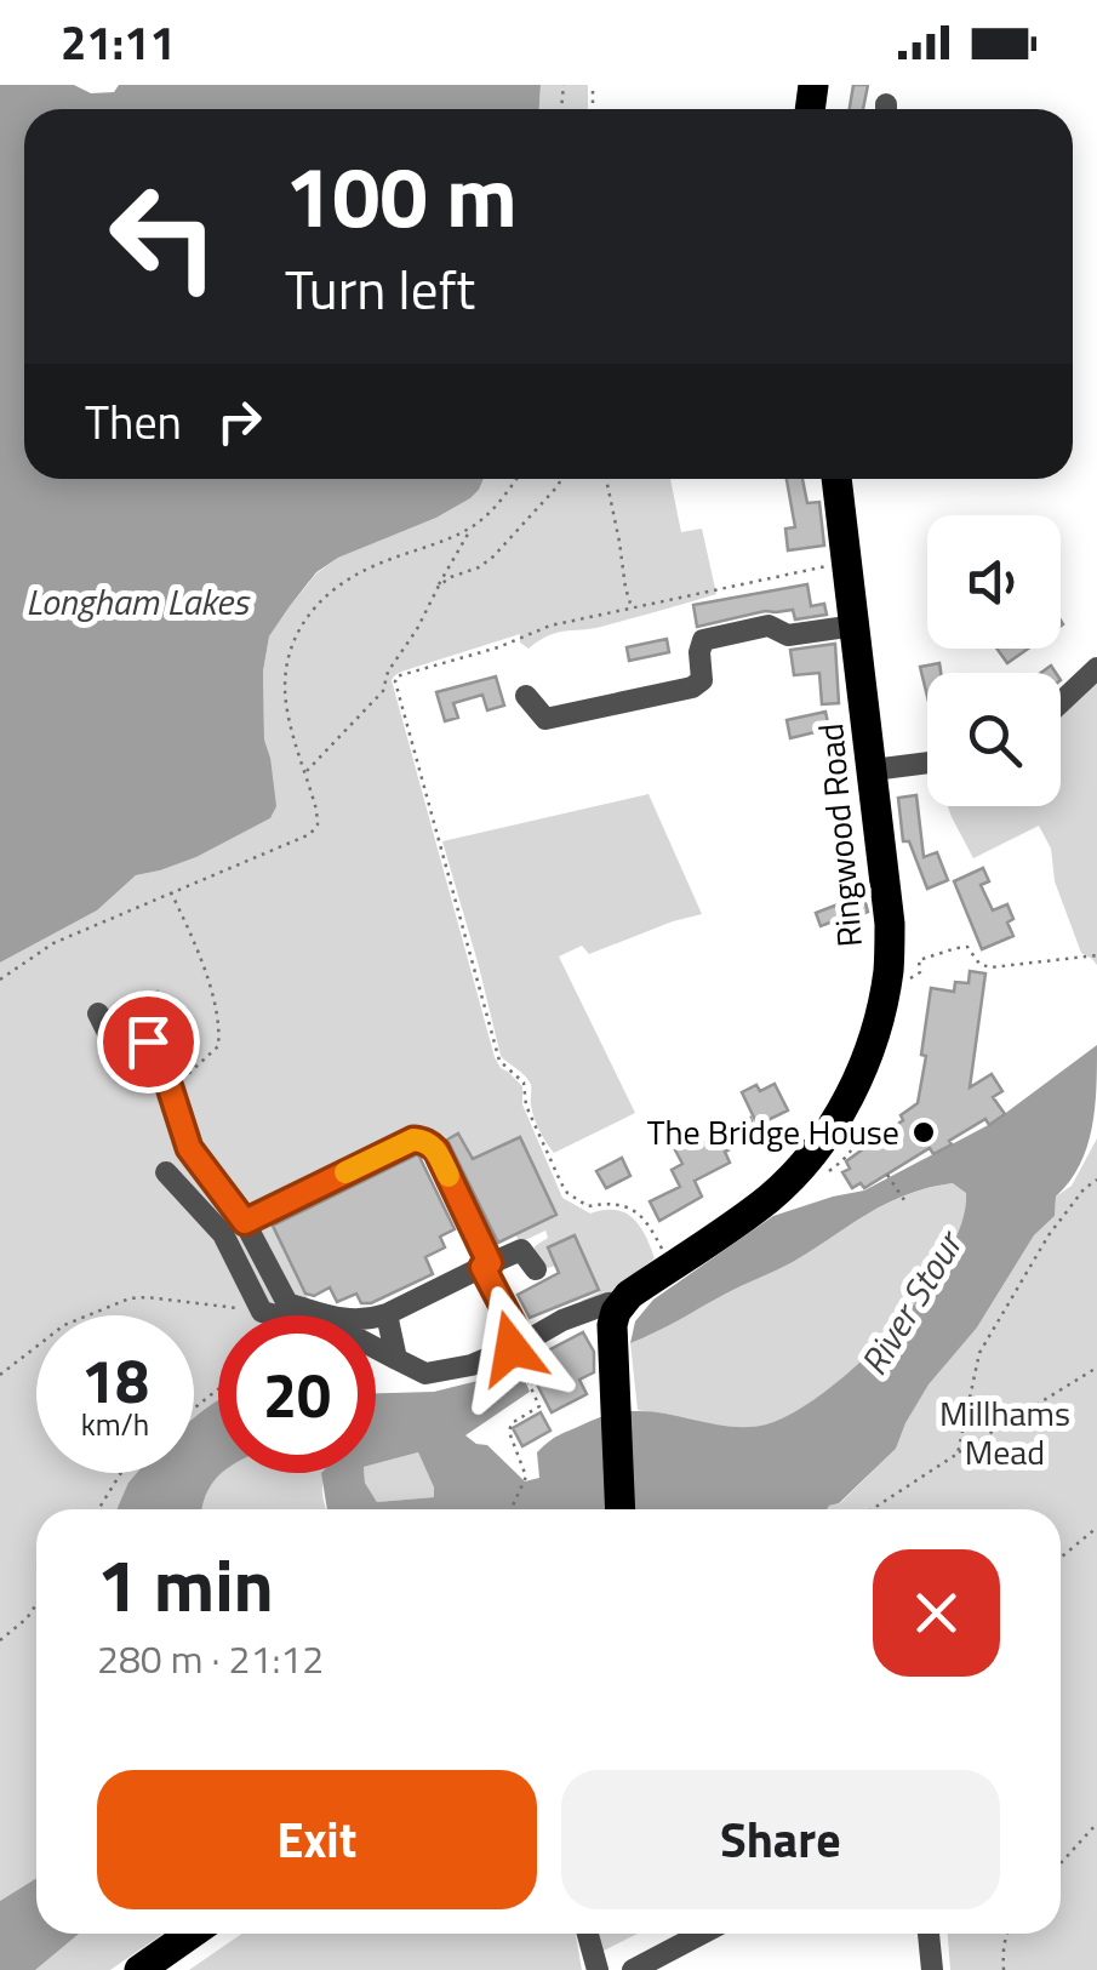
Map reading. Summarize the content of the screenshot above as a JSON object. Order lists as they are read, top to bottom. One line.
{"streets":{"highway":["Ringwood Road"]},"water":["Longham Lakes","River Stour"],"parks":["Millhams Mead"],"places":["The Bridge House"],"page":{"status":"21:11","turn":["100 m","Turn left"],"then":"Then","speed":"18 km/h","limit":"20","heading":["1 min","280 m · 21:12"],"buttons":["Exit","Share"]}}
